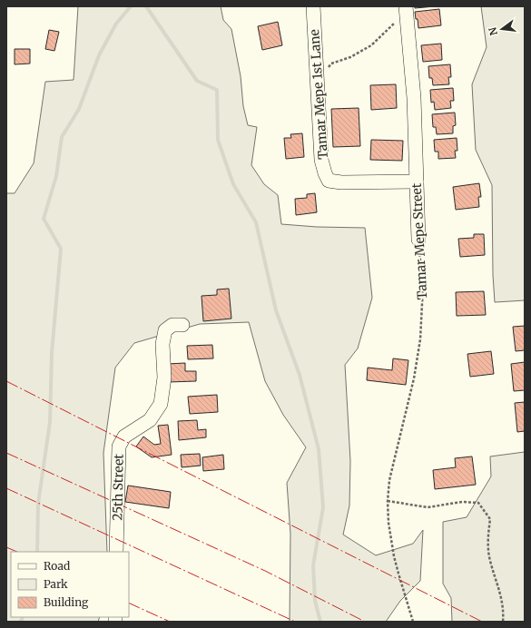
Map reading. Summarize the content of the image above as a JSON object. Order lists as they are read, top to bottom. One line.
{"streets":{"street":["Tamar Mepe 1st Lane","Tamar Mepe Street","25th Street"]},"crossings":[["Tamar Mepe 1st Lane","Tamar Mepe Street"]],"legend":["Road","Park","Building"],"north":"left"}
